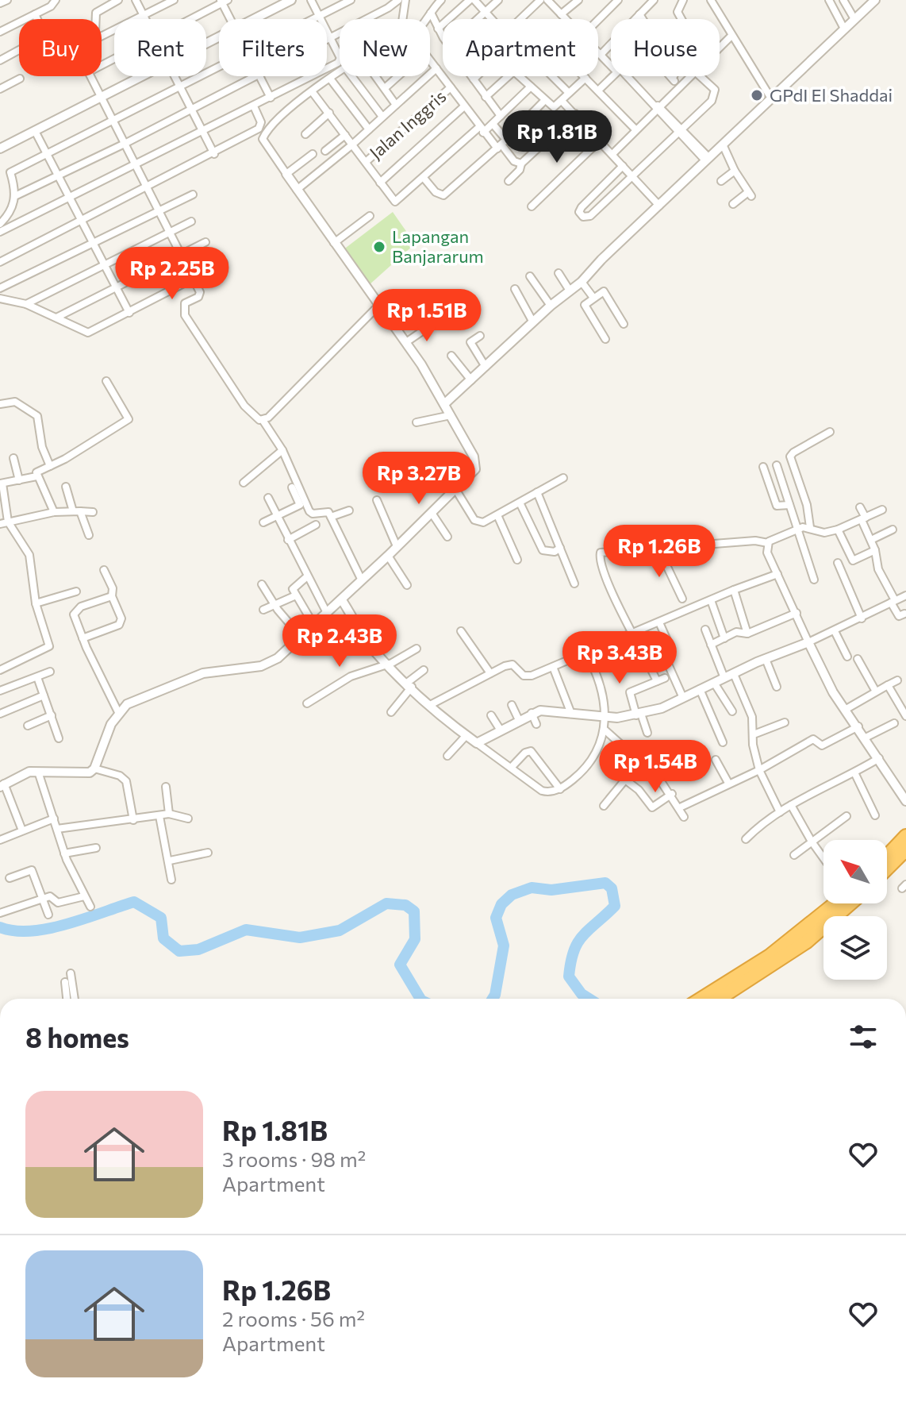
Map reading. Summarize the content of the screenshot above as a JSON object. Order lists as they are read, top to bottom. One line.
{"streets":{"street":["Jalan Inggris"]},"places":["GPdI El Shaddai","Lapangan Banjararum"],"north":"top left","page":{"chip":["Buy","Rent","Filters","New","Apartment","House"],"price":["Rp 1.81B","Rp 2.25B","Rp 1.51B","Rp 3.27B","Rp 1.26B","Rp 2.43B","Rp 3.43B","Rp 1.54B"],"heading":"8 homes","list":[{"name":"Rp 1.81B","note":"3 rooms · 98 m² · Apartment"},{"name":"Rp 1.26B","note":"2 rooms · 56 m² · Apartment"}]}}
